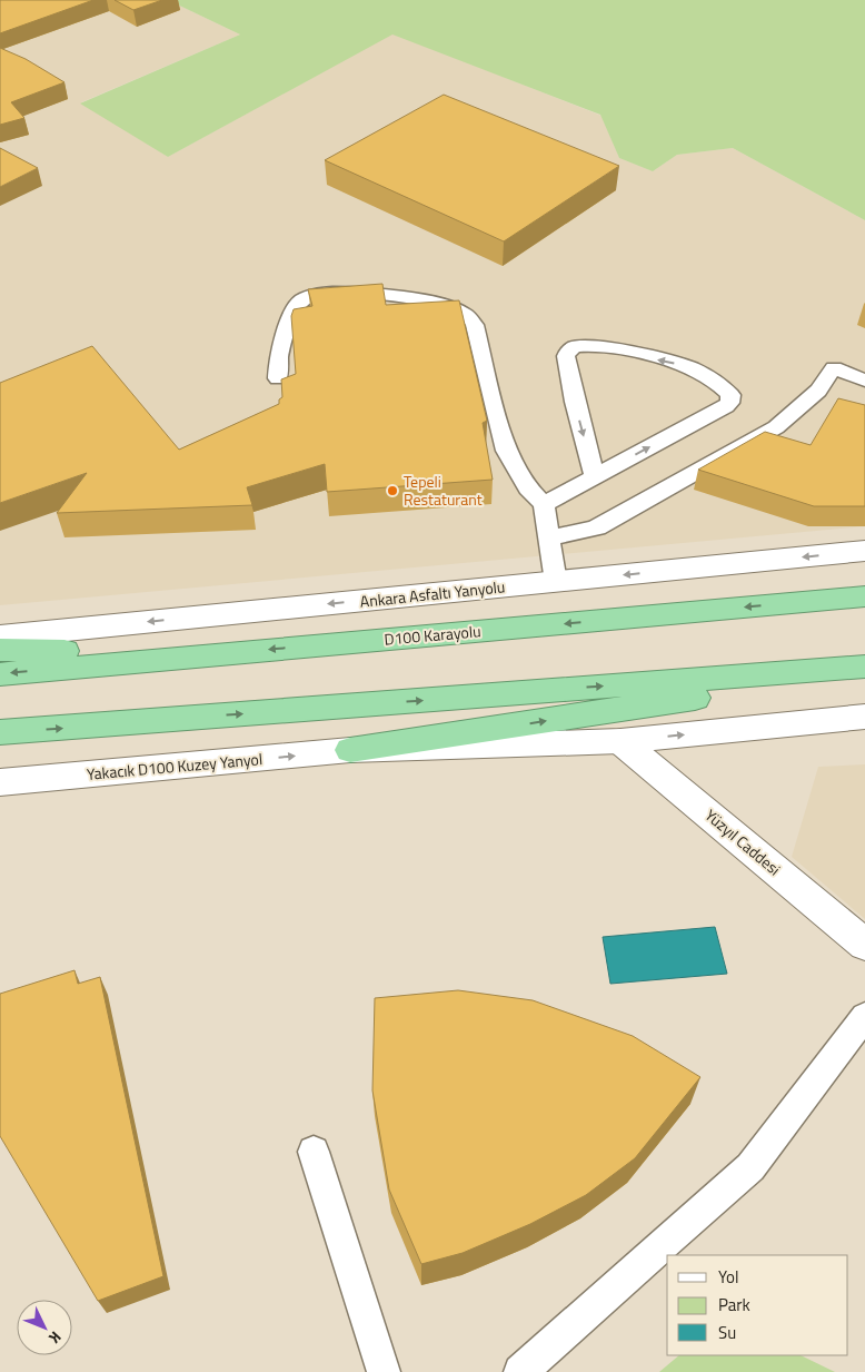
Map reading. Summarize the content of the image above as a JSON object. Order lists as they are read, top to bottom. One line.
{"streets":{"highway":["D100 Karayolu"],"main road":["Ankara Asfaltı Yanyolu","Yakacık D100 Kuzey Yanyol","Yüzyıl Caddesi"]},"one_way":["Yakacık D100 Kuzey Yanyol"],"places":["Tepeli Restaturant"],"legend":["Yol","Park","Su"],"north":"bottom right"}
